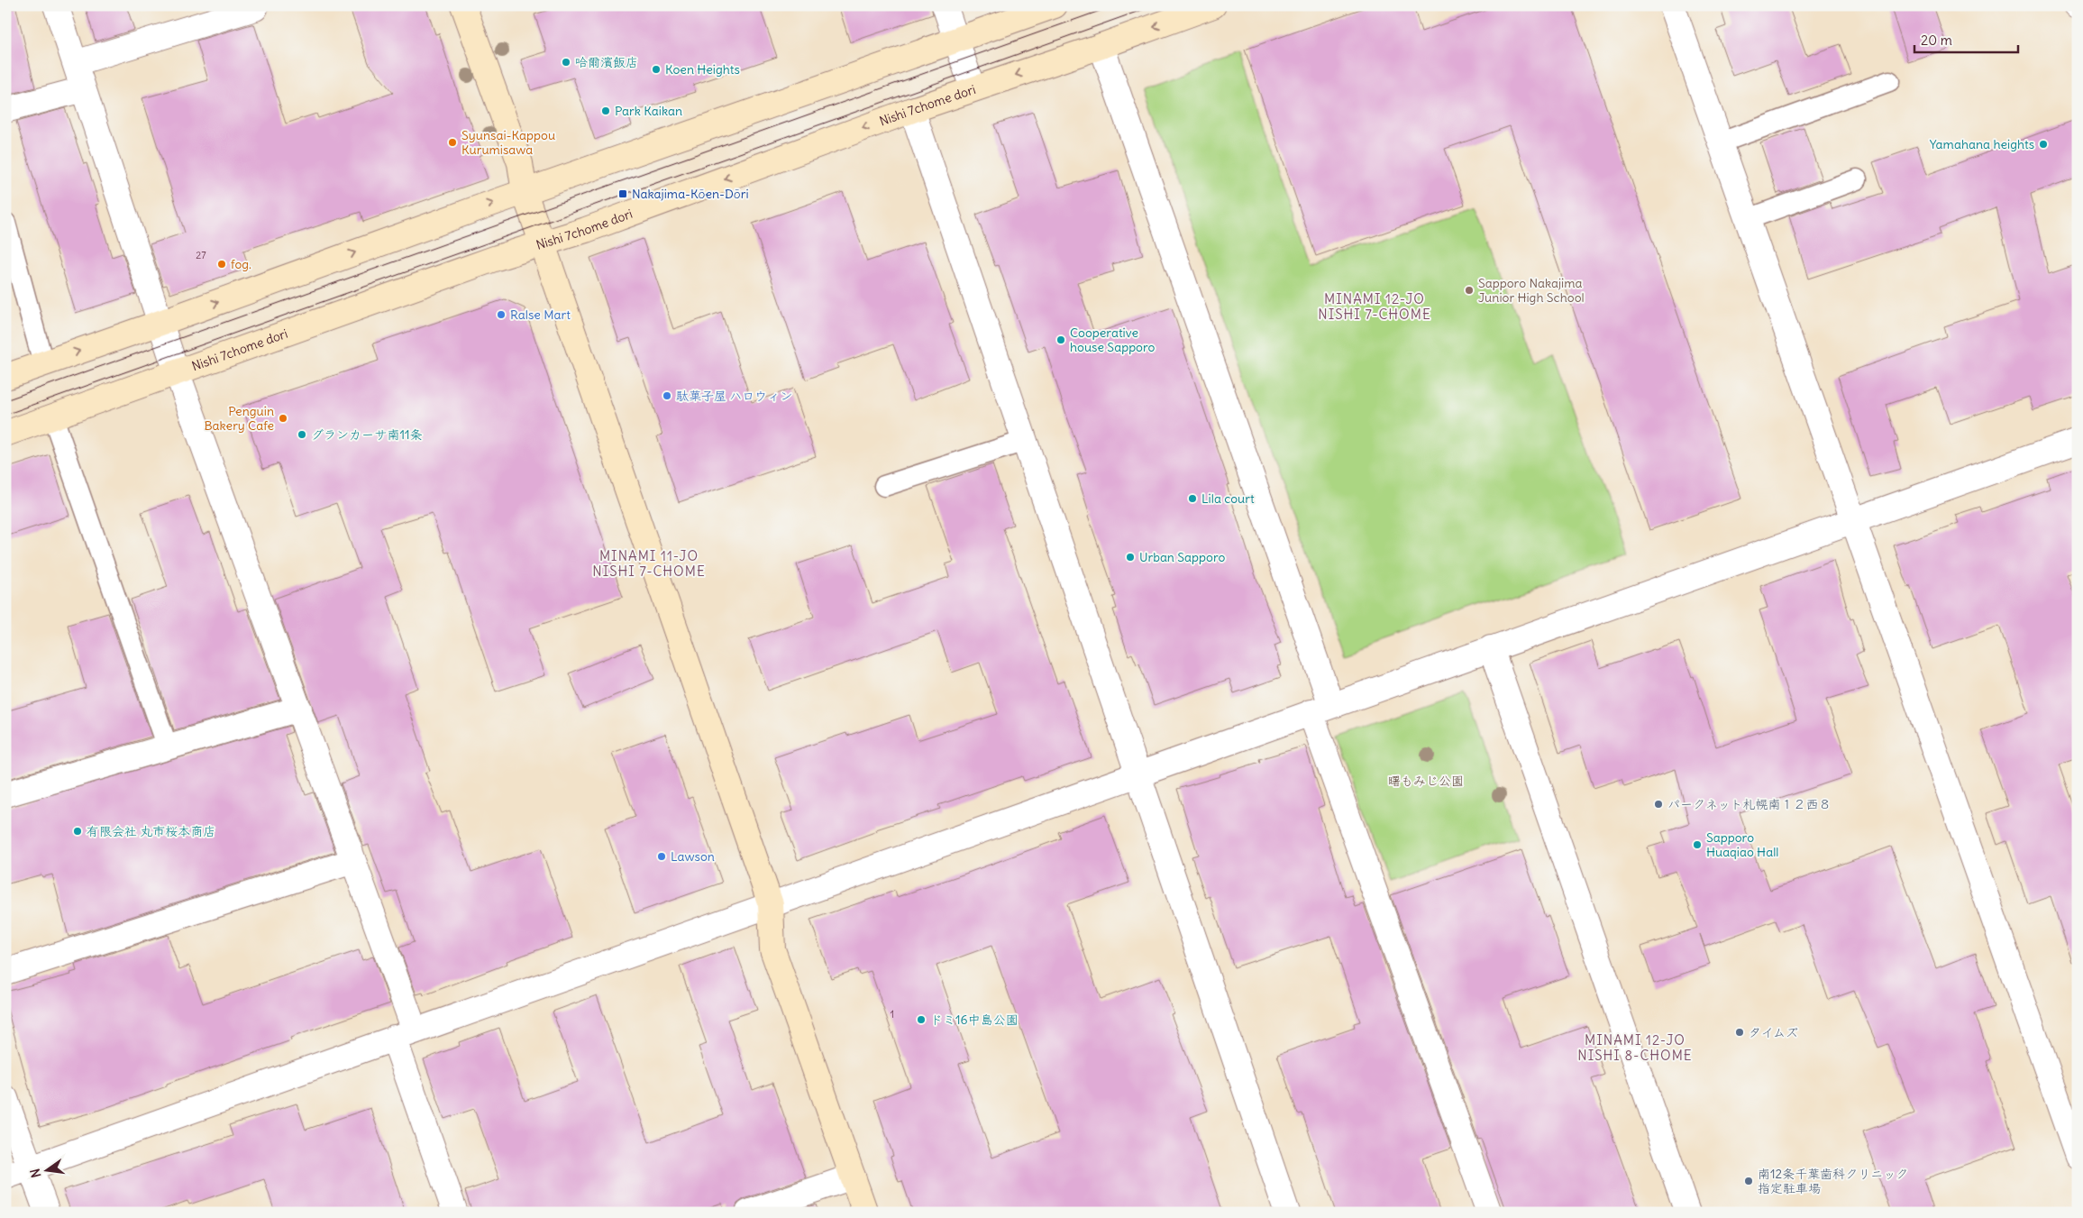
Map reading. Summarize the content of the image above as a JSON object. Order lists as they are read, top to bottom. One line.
{"streets":{"street":["Nishi 7chome dori"]},"districts":["MINAMI 12-JO NISHI 7-CHOME","MINAMI 11-JO NISHI 7-CHOME","MINAMI 12-JO NISHI 8-CHOME"],"parks":["曙もみじ公園"],"places":{"other":["哈爾濱飯店","Koen Heights","Park Kaikan","Syunsai-Kappou Kurumisawa","Yamahana heights","fog.","Sapporo Nakajima Junior High School","Ralse Mart","Cooperative house Sapporo","駄菓子屋 ハロウィン","Penguin Bakery Cafe","グランカーサ南11条","Lila court","Urban Sapporo","パークネット札幌南１２西８","有限会社 丸市桜本商店","Sapporo Huaqiao Hall","Lawson","ドミ16中島公園","タイムズ","南12条千葉歯科クリニック 指定駐車場"],"transit":["Nakajima-Kōen-Dōri"]},"house_numbers":["27","1"],"scale_bar":"20 m","north":"left"}
